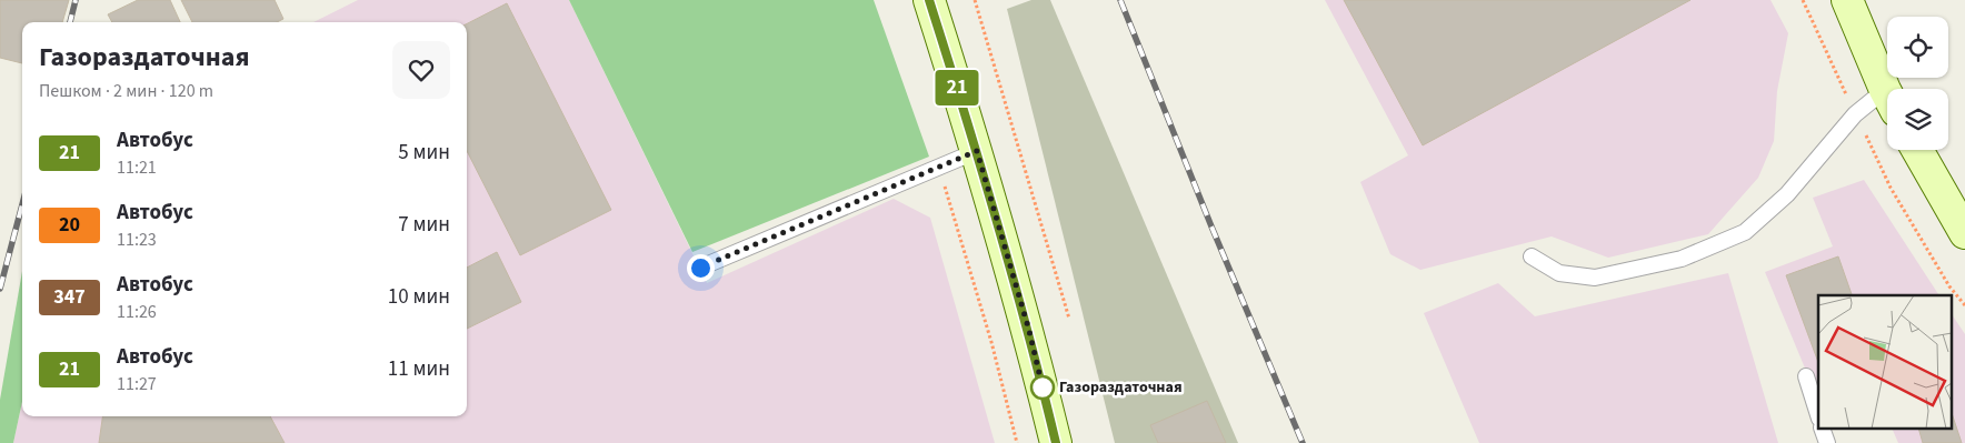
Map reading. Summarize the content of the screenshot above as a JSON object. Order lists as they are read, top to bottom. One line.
{"places":["Газораздаточная"],"lines":["bus line 21"],"page":{"on_map":"21","heading":["Газораздаточная","Пешком · 2 мин · 120 m"],"list":[{"mark":"21","name":"Автобус","note":"11:21","value":"5 мин"},{"mark":"20","name":"Автобус","note":"11:23","value":"7 мин"},{"mark":"347","name":"Автобус","note":"11:26","value":"10 мин"},{"mark":"21","name":"Автобус","note":"11:27","value":"11 мин"}]}}
